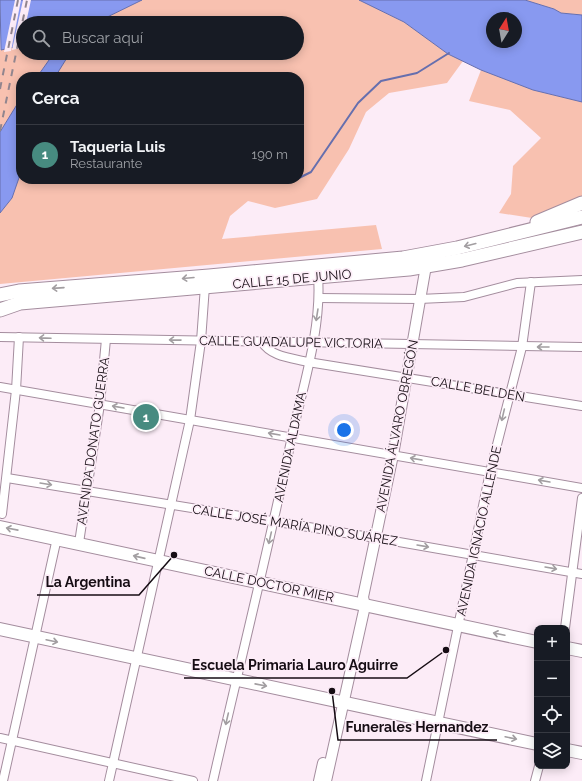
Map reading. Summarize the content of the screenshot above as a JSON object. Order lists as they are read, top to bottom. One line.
{"streets":{"main road":["CALLE 15 DE JUNIO","CALLE DOCTOR MIER"],"street":["CALLE GUADALUPE VICTORIA","CALLE BELDÉN","AVENIDA ÁLVARO OBREGÓN","AVENIDA DONATO GUERRA","AVENIDA ALDAMA","CALLE JOSÉ MARÍA PINO SUÁREZ","AVENIDA IGNACIO ALLENDE"]},"crossings":[["CALLE 15 DE JUNIO","AVENIDA ÁLVARO OBREGÓN"],["CALLE 15 DE JUNIO","AVENIDA ALDAMA"],["CALLE GUADALUPE VICTORIA","CALLE BELDÉN"],["CALLE GUADALUPE VICTORIA","AVENIDA ÁLVARO OBREGÓN"],["CALLE GUADALUPE VICTORIA","AVENIDA DONATO GUERRA"],["CALLE GUADALUPE VICTORIA","AVENIDA ALDAMA"],["CALLE GUADALUPE VICTORIA","AVENIDA IGNACIO ALLENDE"],["CALLE BELDÉN","AVENIDA ÁLVARO OBREGÓN"],["CALLE BELDÉN","AVENIDA ALDAMA"],["CALLE BELDÉN","AVENIDA IGNACIO ALLENDE"],["AVENIDA ÁLVARO OBREGÓN","CALLE JOSÉ MARÍA PINO SUÁREZ"],["AVENIDA ÁLVARO OBREGÓN","CALLE DOCTOR MIER"],["AVENIDA DONATO GUERRA","CALLE JOSÉ MARÍA PINO SUÁREZ"],["AVENIDA DONATO GUERRA","CALLE DOCTOR MIER"],["AVENIDA ALDAMA","CALLE JOSÉ MARÍA PINO SUÁREZ"],["AVENIDA ALDAMA","CALLE DOCTOR MIER"],["CALLE JOSÉ MARÍA PINO SUÁREZ","AVENIDA IGNACIO ALLENDE"],["AVENIDA IGNACIO ALLENDE","CALLE DOCTOR MIER"]],"one_way":["AVENIDA ALDAMA","CALLE JOSÉ MARÍA PINO SUÁREZ"],"places":["La Argentina","Escuela Primaria Lauro Aguirre","Funerales Hernandez"],"north":"top","page":{"search":"Buscar aquí","heading":"Cerca","list":[{"mark":"1","name":"Taqueria Luis","note":"Restaurante","value":"190 m"}],"pins":"1","map_buttons":["+","−"]}}
